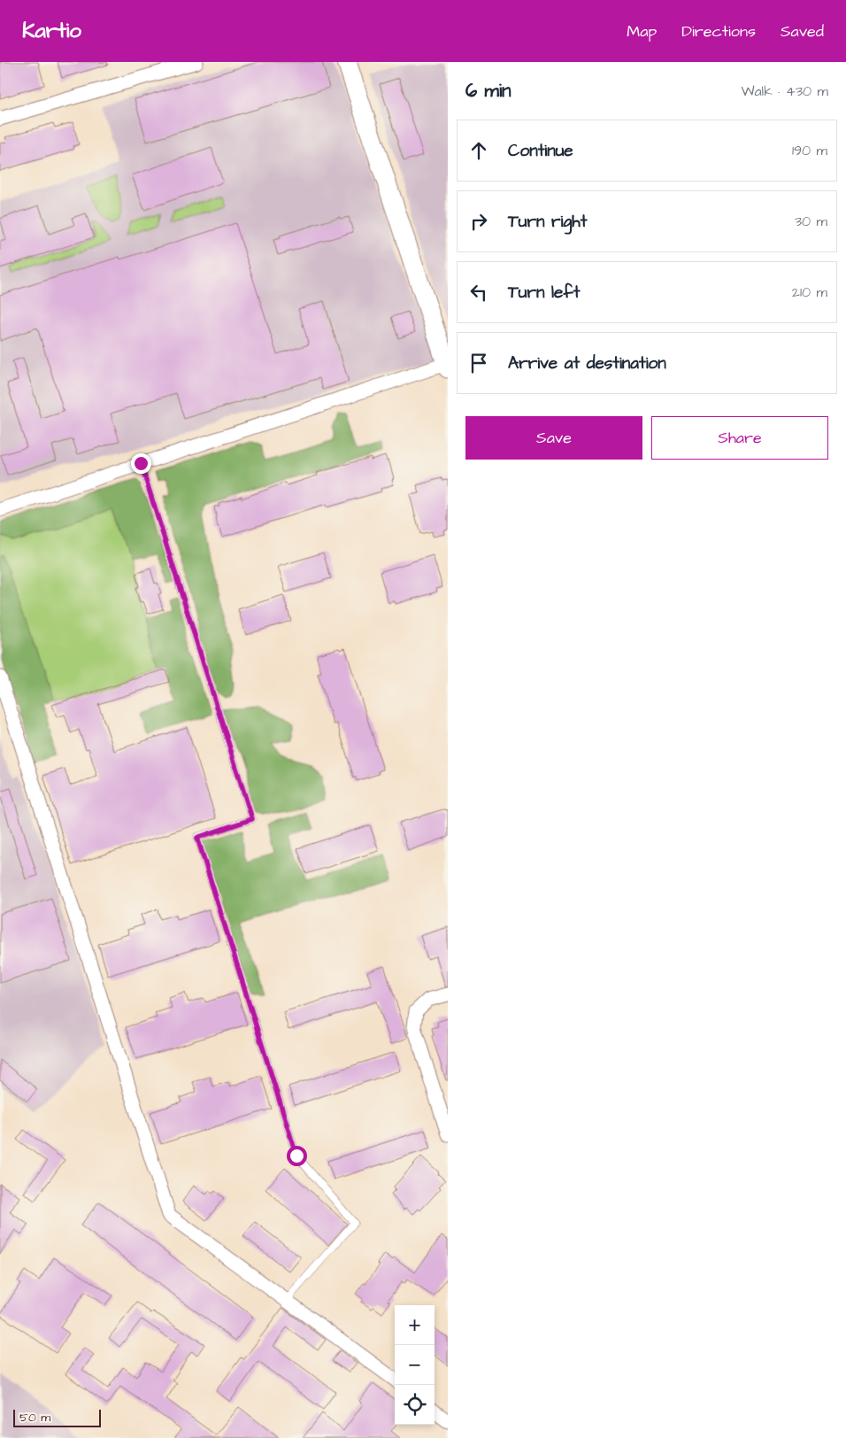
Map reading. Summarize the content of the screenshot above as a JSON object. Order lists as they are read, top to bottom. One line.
{"scale_bar":"50 m","page":{"header":"Kartio","nav":["Map","Directions","Saved"],"heading":["6 min","Walk · 430 m"],"list":[["Continue","190 m"],["Turn right","30 m"],["Turn left","210 m"],"Arrive at destination"],"buttons":["Save","Share"],"map_buttons":["+","−"],"scale":"50 m"}}
